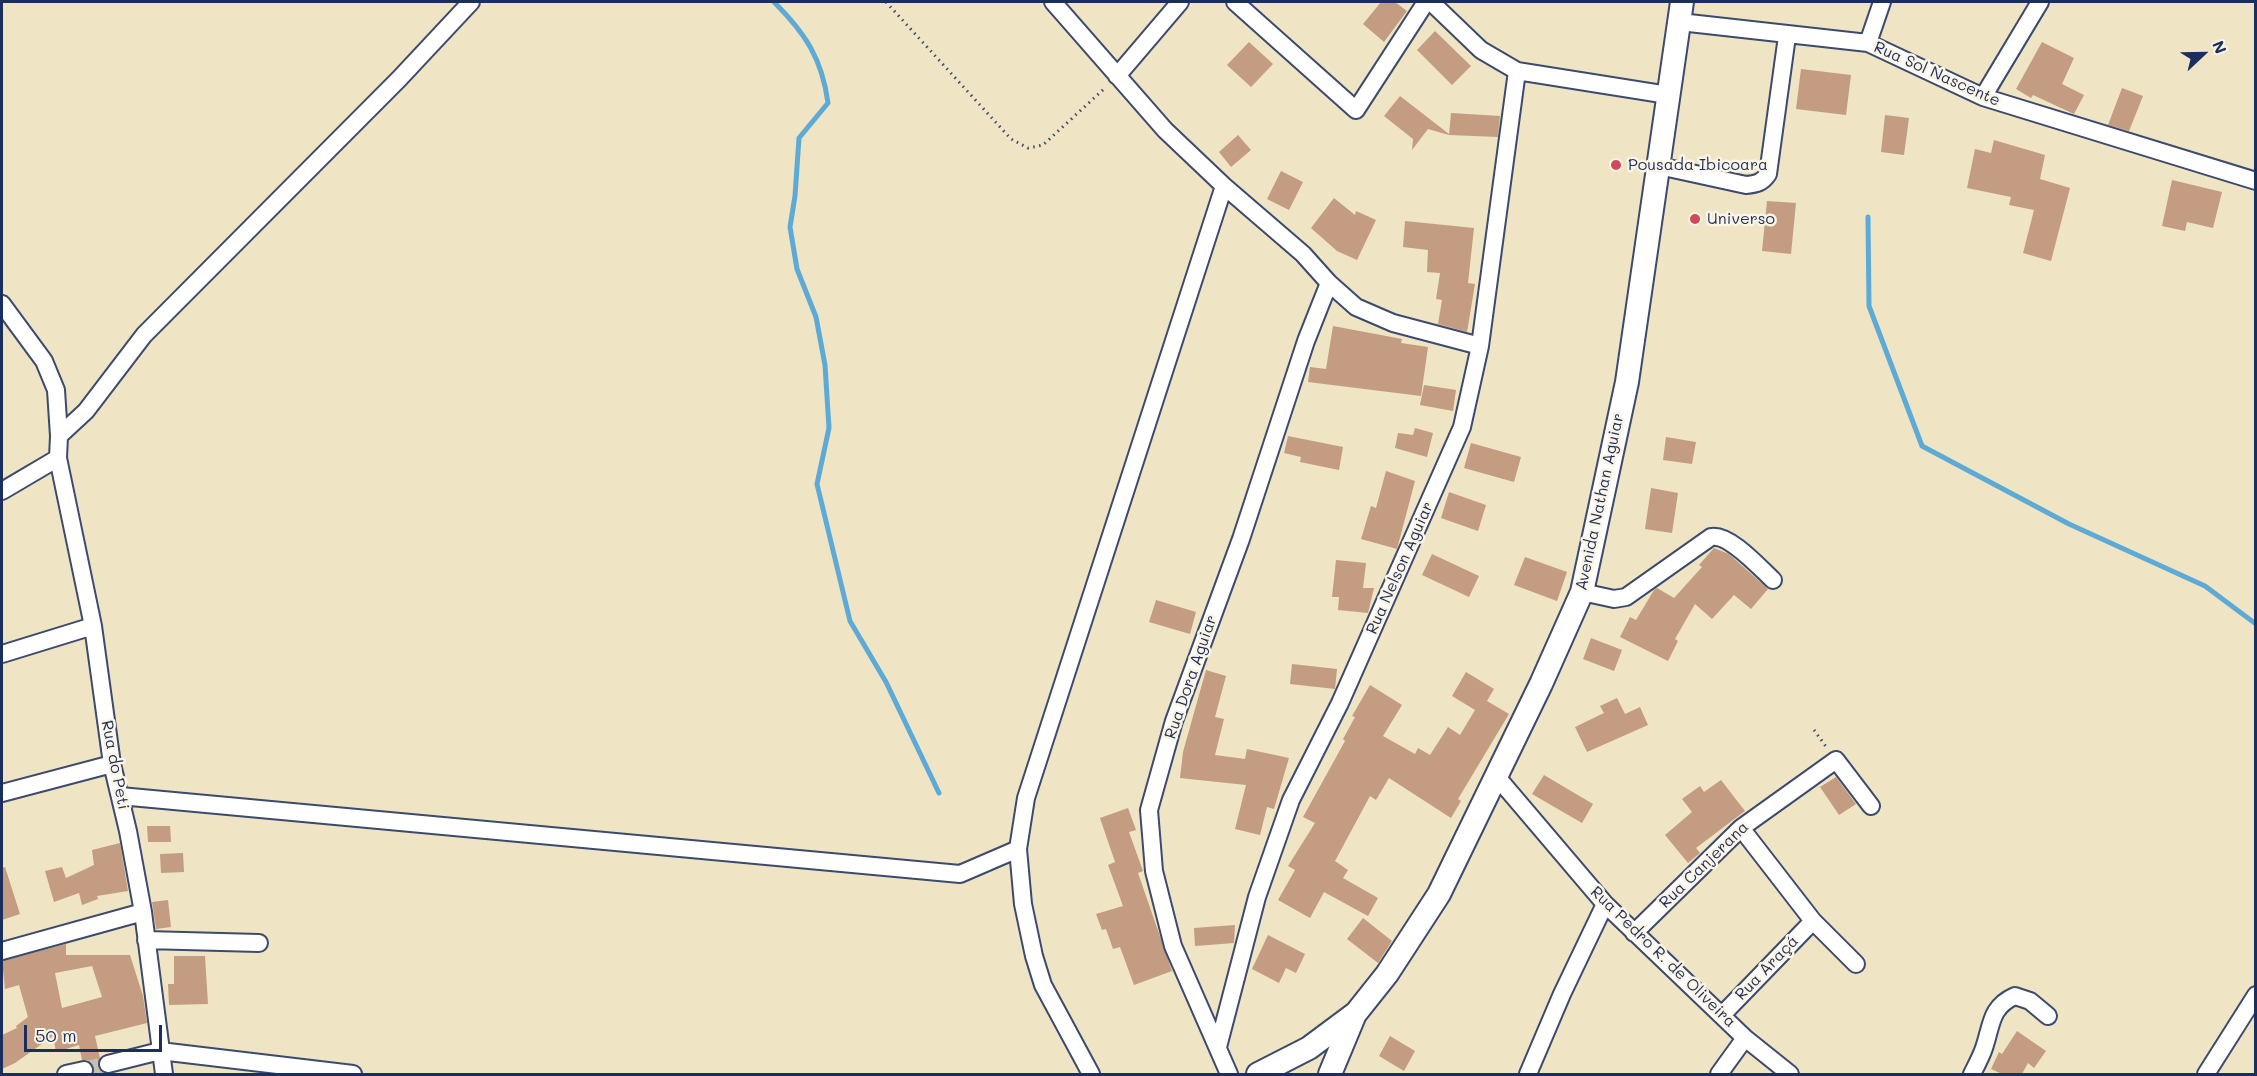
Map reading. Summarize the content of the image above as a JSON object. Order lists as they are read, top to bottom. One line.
{"streets":{"main road":["Avenida Nathan Aguiar"],"street":["Rua Sol Nascente","Rua Nelson Aguiar","Rua Dora Aguiar","Rua do Peti","Rua Canjerana","Rua Pedro R. de Oliveira","Rua Araçá"]},"crossings":[["Rua Sol Nascente","Avenida Nathan Aguiar"],["Avenida Nathan Aguiar","Rua Pedro R. de Oliveira"],["Rua Nelson Aguiar","Rua Dora Aguiar"],["Rua Canjerana","Rua Pedro R. de Oliveira"],["Rua Pedro R. de Oliveira","Rua Araçá"]],"places":["Pousada Ibicoara","Universo"],"scale_bar":"50 m","north":"right"}
